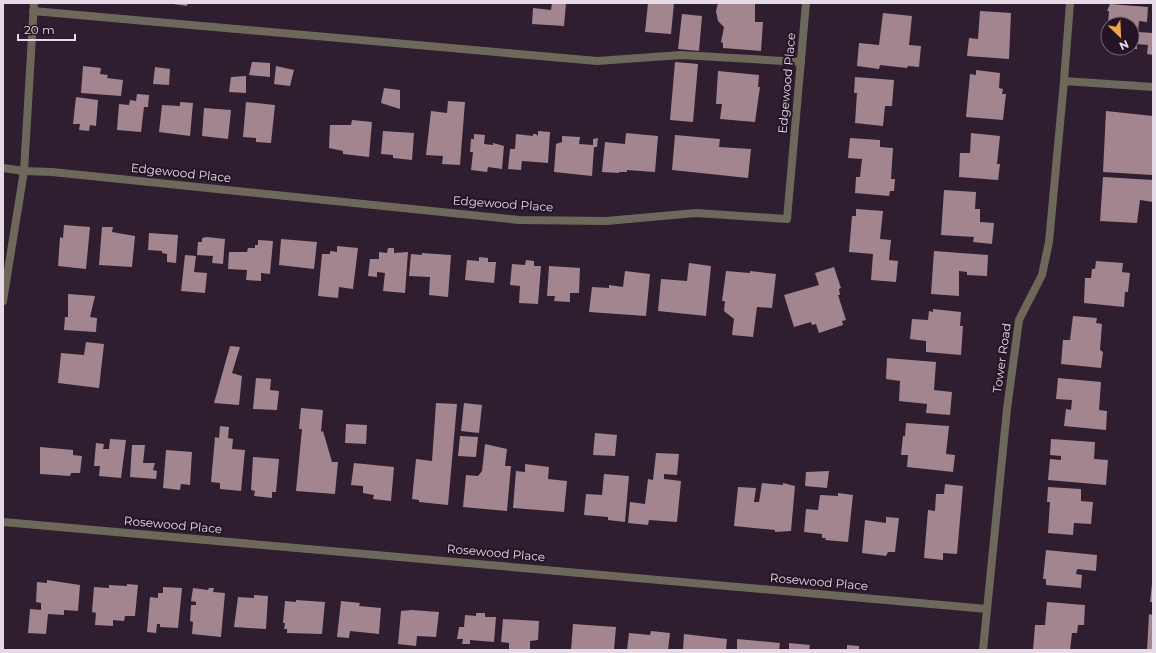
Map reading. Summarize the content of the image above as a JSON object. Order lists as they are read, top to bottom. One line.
{"streets":{"street":["Edgewood Place","Tower Road","Rosewood Place"]},"crossings":[["Tower Road","Rosewood Place"]],"scale_bar":"20 m","north":"bottom right"}
